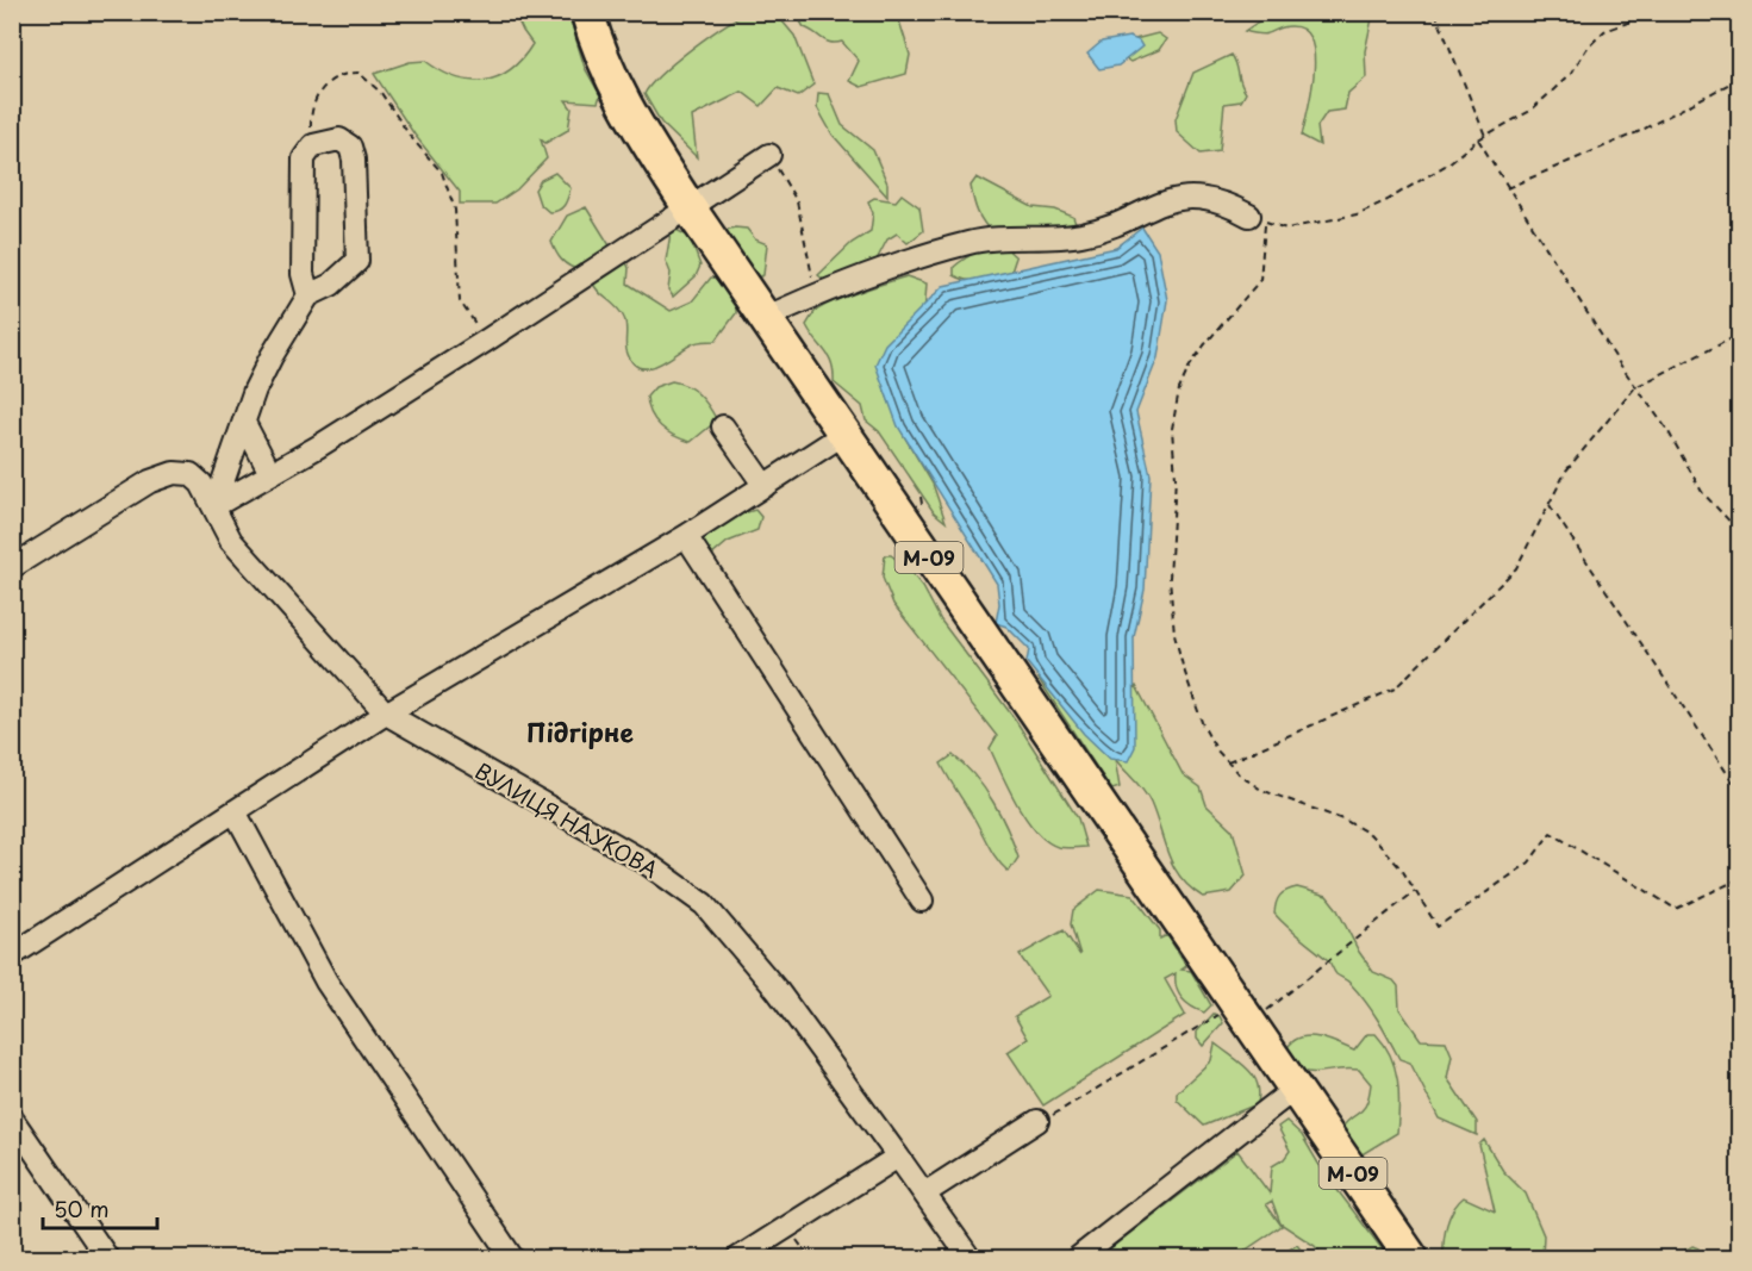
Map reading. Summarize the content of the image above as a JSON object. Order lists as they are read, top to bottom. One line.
{"streets":{"highway":["М-09"],"street":["ВУЛИЦЯ НАУКОВА"]},"districts":["Підгірне"],"scale_bar":"50 m"}
